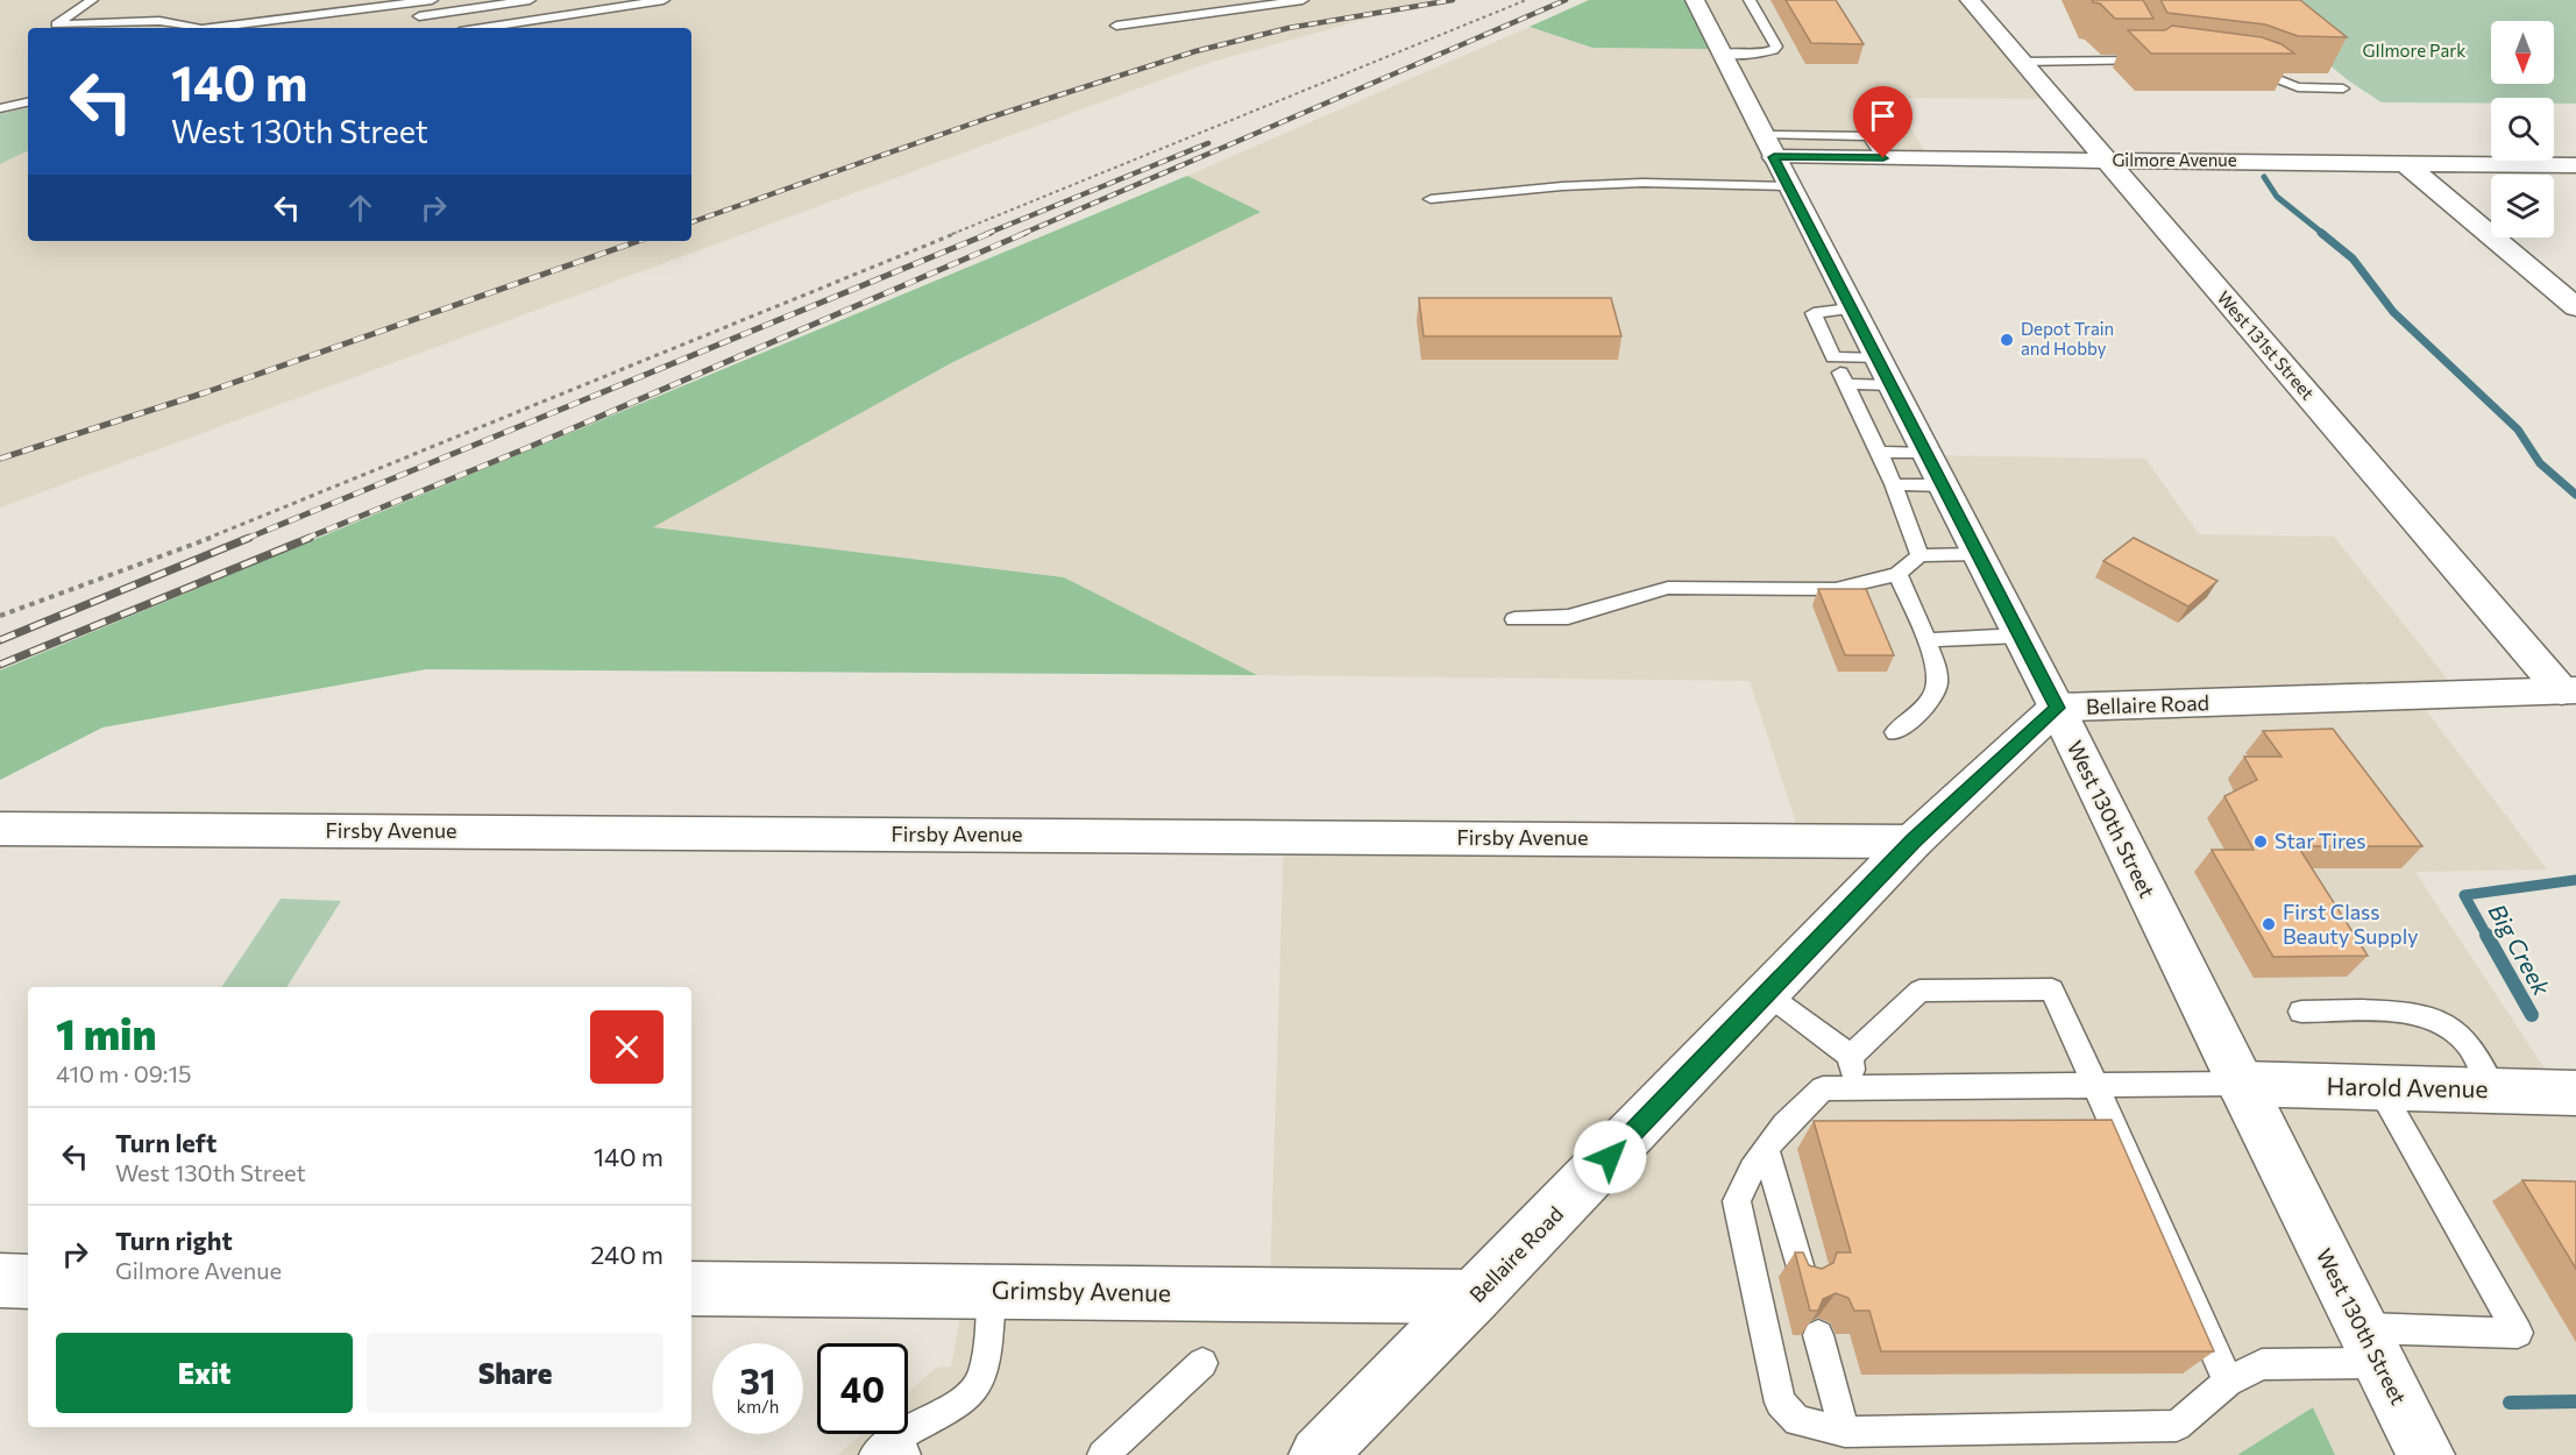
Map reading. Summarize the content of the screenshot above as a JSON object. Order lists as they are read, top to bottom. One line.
{"streets":{"street":["Gilmore Avenue","West 131st Street","Bellaire Road","West 130th Street","Firsby Avenue","Harold Avenue","Grimsby Avenue"]},"crossings":[["Gilmore Avenue","West 131st Street"],["Gilmore Avenue","West 130th Street"],["West 131st Street","Bellaire Road"],["Bellaire Road","West 130th Street"],["Bellaire Road","Firsby Avenue"],["Bellaire Road","Grimsby Avenue"],["West 130th Street","Harold Avenue"]],"water":["Big Creek"],"parks":["GIlmore Park"],"places":["Depot Train and Hobby","Star Tires","First Class Beauty Supply"],"north":"bottom","page":{"turn":["140 m","West 130th Street"],"heading":["1 min","410 m · 09:15"],"list":[{"name":"Turn left","note":"West 130th Street","value":"140 m"},{"name":"Turn right","note":"Gilmore Avenue","value":"240 m"}],"buttons":["Exit","Share"],"speed":"31 km/h","limit":"40"}}
